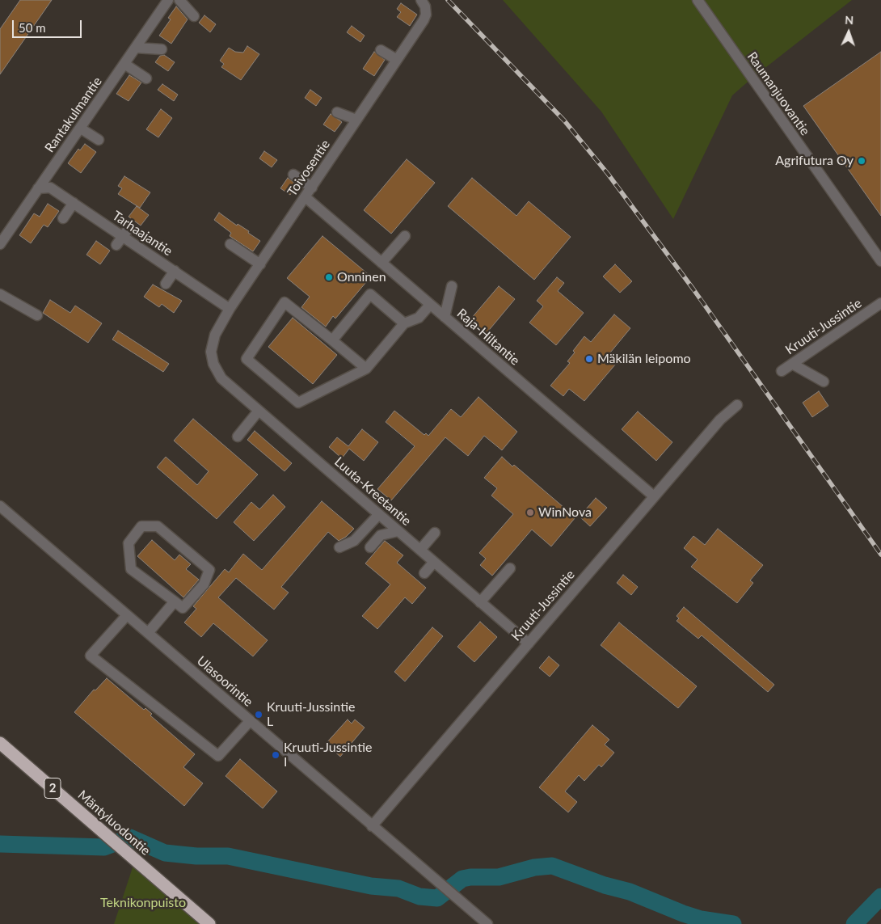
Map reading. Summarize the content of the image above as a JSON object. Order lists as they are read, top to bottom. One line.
{"streets":{"highway":["2","Mäntyluodontie"],"street":["Raumanjuovantie","Rantakulmantie","Toivosentie","Tarhaajantie","Kruuti-Jussintie","Raja-Hiltantie","Luuta-Kreetantie","Ulasoorintie"]},"crossings":[["Rantakulmantie","Tarhaajantie"],["Toivosentie","Tarhaajantie"],["Toivosentie","Raja-Hiltantie"],["Toivosentie","Luuta-Kreetantie"],["Kruuti-Jussintie","Raja-Hiltantie"],["Kruuti-Jussintie","Luuta-Kreetantie"],["Kruuti-Jussintie","Ulasoorintie"]],"parks":["Teknikonpuisto"],"places":["Agrifutura Oy","Onninen","Mäkilän leipomo","WinNova","Kruuti-Jussintie L","Kruuti-Jussintie I"],"scale_bar":"50 m","north":"top"}
